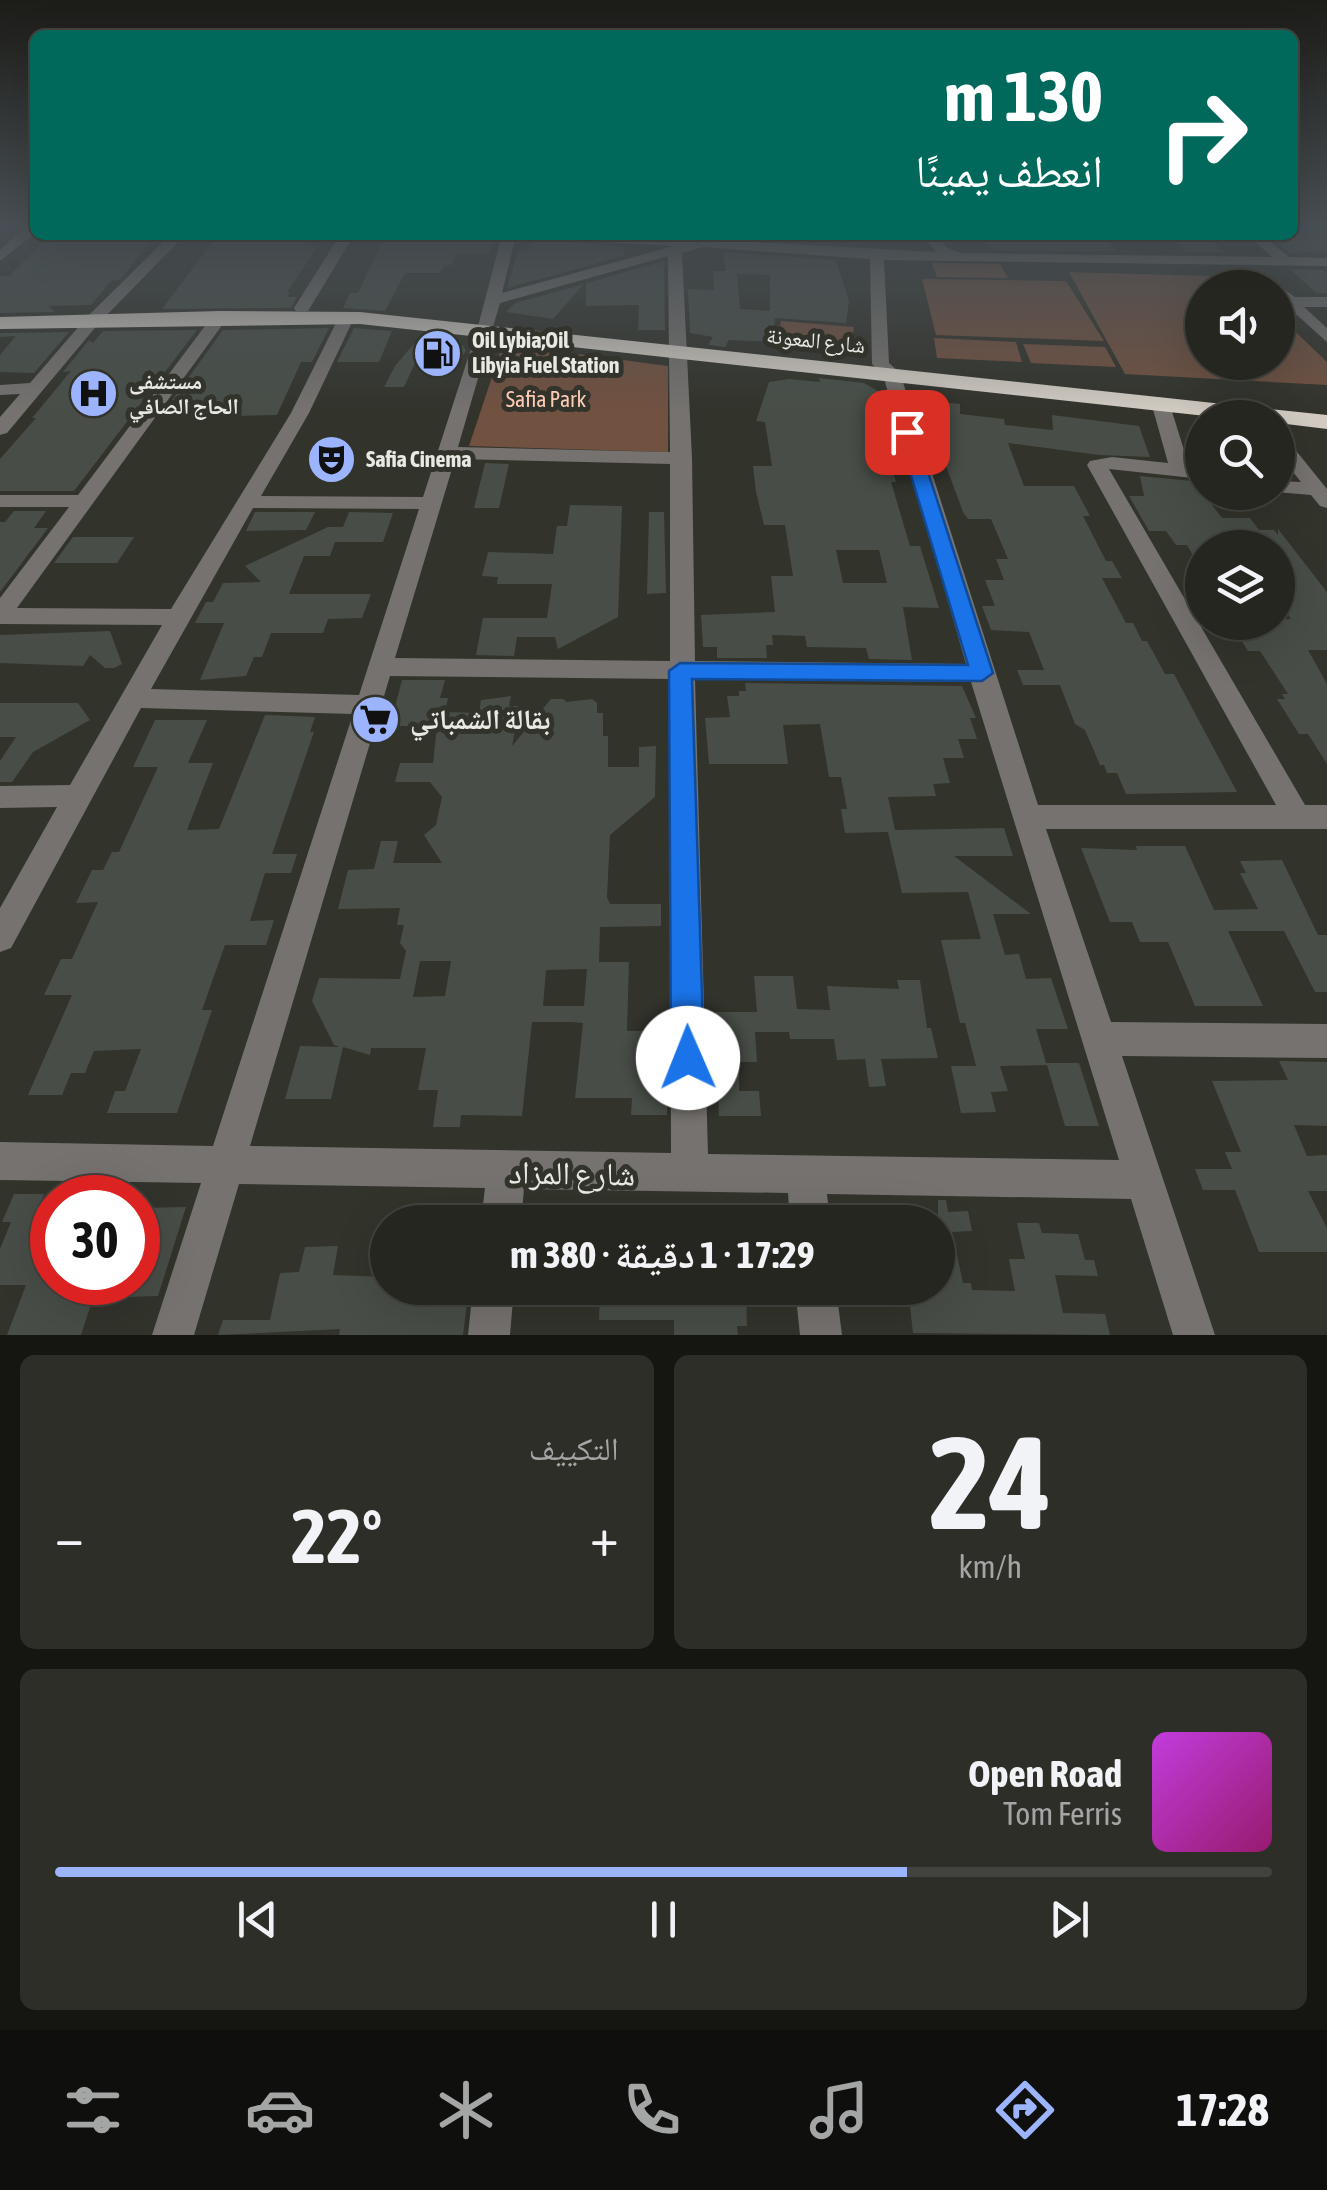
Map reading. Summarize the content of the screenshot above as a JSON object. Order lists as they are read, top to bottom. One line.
{"streets":{"highway":["شارع المعونة"],"street":["شارع المزاد"]},"parks":["Safia Park"],"places":{"fuel station":["Oil Lybia;Oil Libyia Fuel Station"],"hospital":["مستشفى الحاج الصافي"],"theatre":["Safia Cinema"],"supermarket":["بقالة الشمباتي"]},"page":{"turn":["130 m","انعطف يمينًا"],"limit":"30","trip":"17:29 · 1 دقيقة · 380 m","tile":[["24","km/h"],"التكييف"],"heat":["−","22°","+"],"song":["Open Road","Tom Ferris"],"tabs":"17:28"}}
